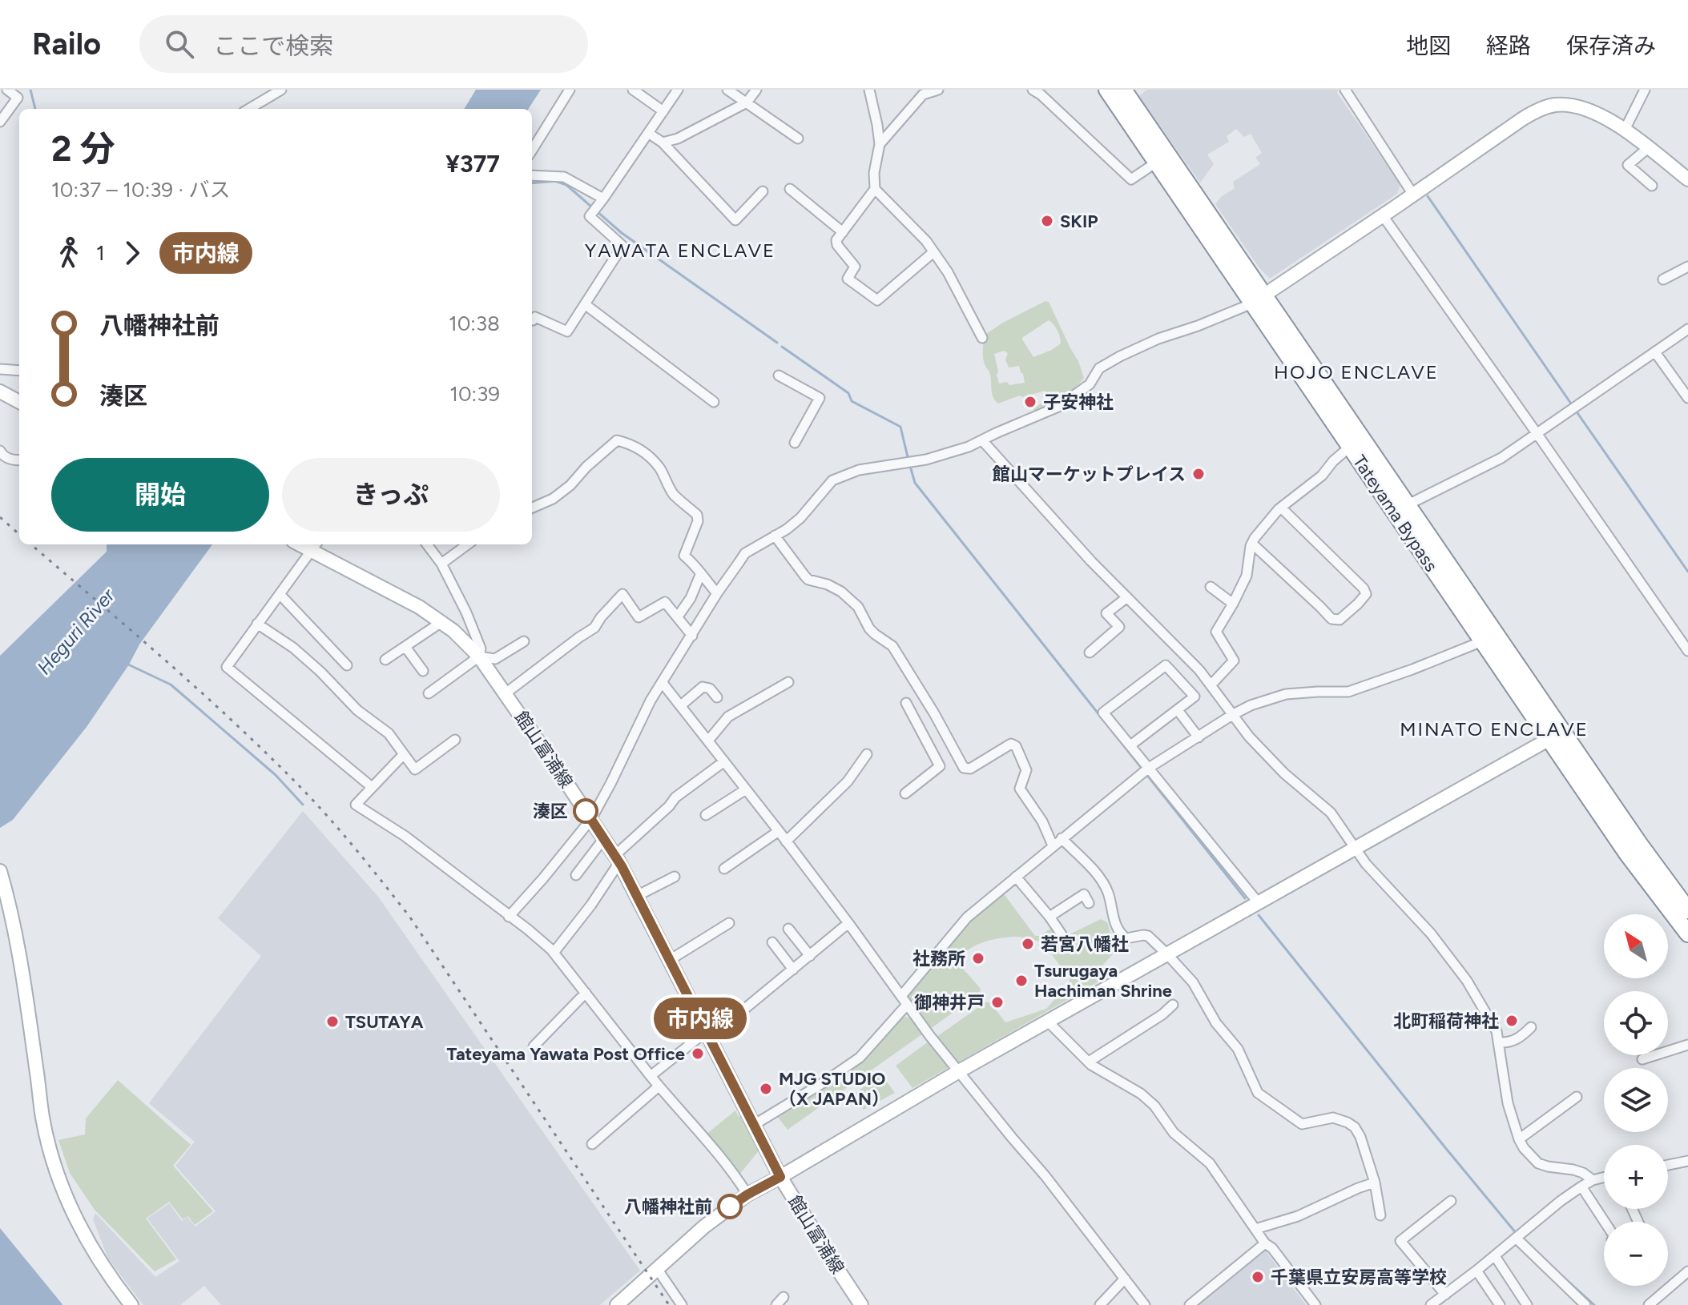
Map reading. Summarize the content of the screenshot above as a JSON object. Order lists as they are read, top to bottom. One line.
{"streets":{"highway":["Tateyama Bypass"],"street":["館山富浦線"]},"districts":["YAWATA ENCLAVE","HOJO ENCLAVE","MINATO ENCLAVE"],"water":["Heguri River"],"places":["SKIP","子安神社","館山マーケットプレイス","湊区","若宮八幡社","社務所","Tsurugaya Hachiman Shrine","御神井戸","北町稲荷神社","TSUTAYA","Tateyama Yawata Post Office","MJG STUDIO （X JAPAN）","八幡神社前","千葉県立安房高等学校"],"lines":["bus line 市内線"],"north":"top left","page":{"header":"Railo","search":"ここで検索","nav":["地図","経路","保存済み"],"on_map":"市内線","heading":["2 分","10:37 – 10:39 · バス","¥377"],"legs":["1","市内線"],"list":[{"name":"八幡神社前","value":"10:38"},{"name":"湊区","value":"10:39"}],"buttons":["開始","きっぷ"],"map_buttons":["+","−"]}}
